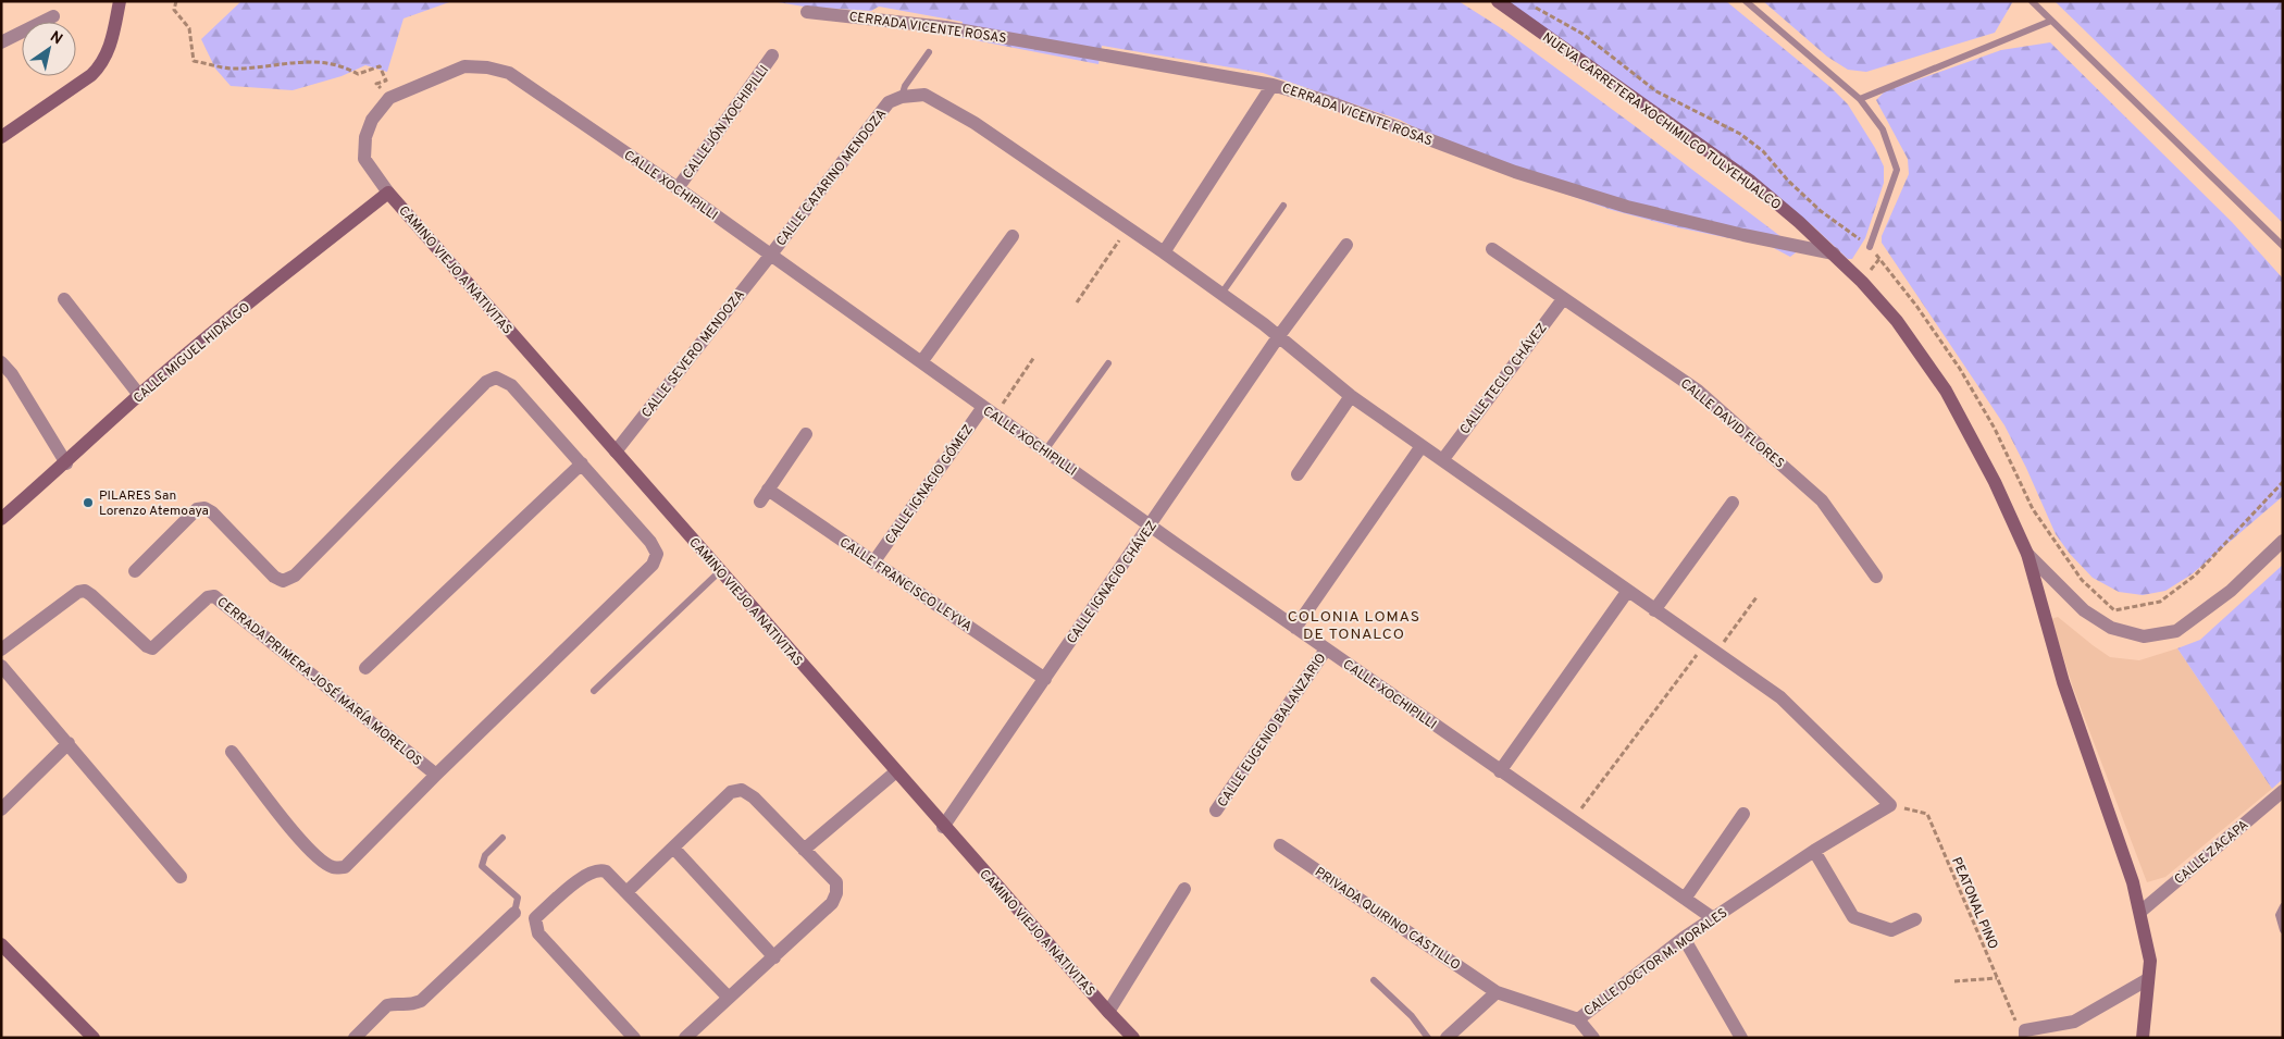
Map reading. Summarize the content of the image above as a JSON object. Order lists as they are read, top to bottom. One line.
{"streets":{"street":["CERRADA VICENTE ROSAS","NUEVA CARRETERA XOCHIMILCO TULYEHUALCO","CALLEJÓN XOCHIPILLI","CALLE CATARINO MENDOZA","CALLE XOCHIPILLI","CAMINO VIEJO A NATIVITAS","CALLE MIGUEL HIDALGO","CALLE SEVERO MENDOZA","CALLE TECLO CHÁVEZ","CALLE DAVID FLORES","CALLE IGNACIO GÓMEZ","CALLE IGNACIO CHÁVEZ","CALLE FRANCISCO LEYVA","CERRADA PRIMERA JOSÉ MARÍA MORELOS","CALLE EUGENIO BALANZARIO","CALLE ZACAPA","PRIVADA QUIRINO CASTILLO","CALLE DOCTOR M. MORALES"],"path":["PEATONAL PINO"]},"crossings":[["CERRADA VICENTE ROSAS","NUEVA CARRETERA XOCHIMILCO TULYEHUALCO"],["NUEVA CARRETERA XOCHIMILCO TULYEHUALCO","CALLE ZACAPA"],["CALLEJÓN XOCHIPILLI","CALLE XOCHIPILLI"],["CALLE CATARINO MENDOZA","CALLE XOCHIPILLI"],["CALLE CATARINO MENDOZA","CALLE SEVERO MENDOZA"],["CALLE XOCHIPILLI","CAMINO VIEJO A NATIVITAS"],["CALLE XOCHIPILLI","CALLE SEVERO MENDOZA"],["CALLE XOCHIPILLI","CALLE IGNACIO GÓMEZ"],["CALLE XOCHIPILLI","CALLE IGNACIO CHÁVEZ"],["CALLE XOCHIPILLI","CALLE EUGENIO BALANZARIO"],["CALLE XOCHIPILLI","CALLE DOCTOR M. MORALES"],["CAMINO VIEJO A NATIVITAS","CALLE MIGUEL HIDALGO"],["CAMINO VIEJO A NATIVITAS","CALLE SEVERO MENDOZA"],["CAMINO VIEJO A NATIVITAS","CALLE IGNACIO CHÁVEZ"],["CALLE TECLO CHÁVEZ","CALLE DAVID FLORES"],["CALLE IGNACIO GÓMEZ","CALLE FRANCISCO LEYVA"],["CALLE IGNACIO CHÁVEZ","CALLE FRANCISCO LEYVA"],["PEATONAL PINO","CALLE DOCTOR M. MORALES"],["PRIVADA QUIRINO CASTILLO","CALLE DOCTOR M. MORALES"]],"districts":["COLONIA LOMAS DE TONALCO"],"places":["PILARES San Lorenzo Atemoaya"],"north":"top right"}
